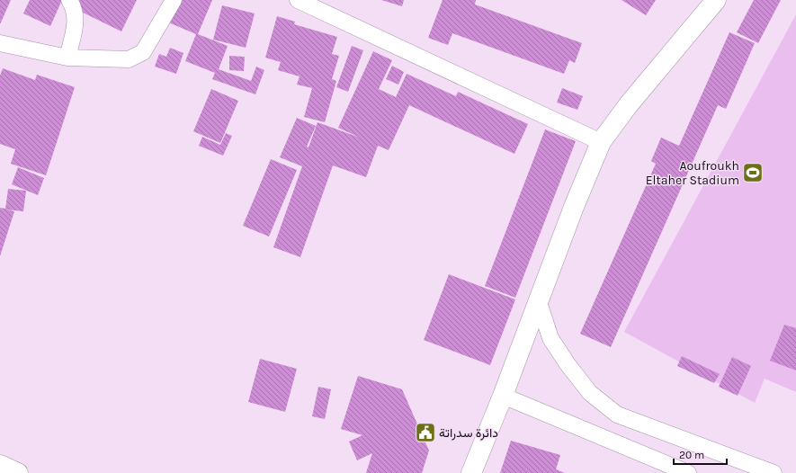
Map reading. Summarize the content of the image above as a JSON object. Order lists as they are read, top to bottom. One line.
{"places":{"sports":["Aoufroukh Eltaher Stadium"],"public building":["دائرة سدراتة"]},"scale_bar":"20 m"}
